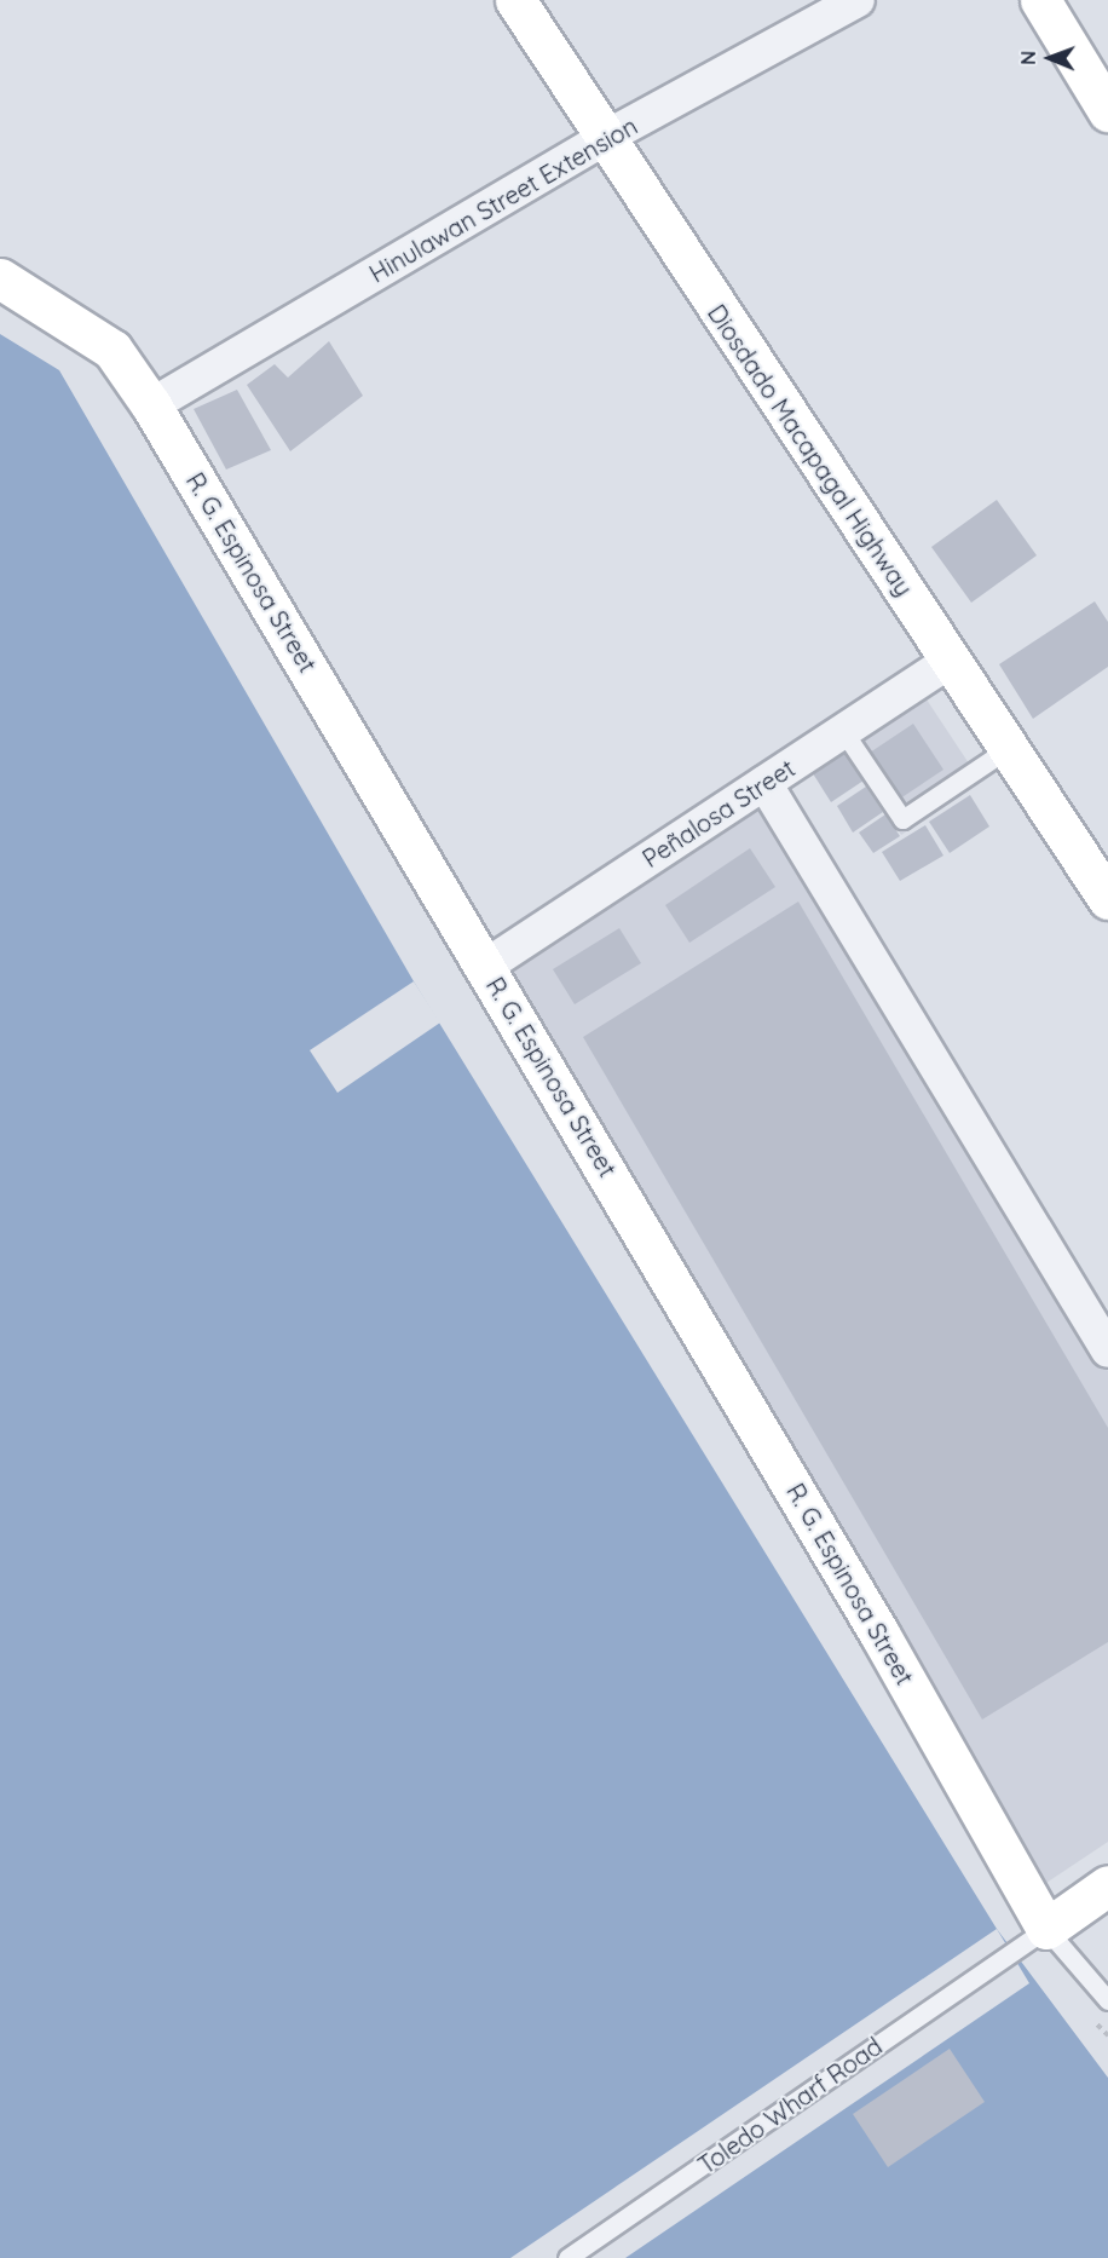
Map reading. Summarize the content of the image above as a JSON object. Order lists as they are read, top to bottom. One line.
{"streets":{"main road":["Diosdado Macapagal Highway","R. G. Espinosa Street"],"street":["Hinulawan Street Extension","Peñalosa Street"],"lane":["Toledo Wharf Road"]},"crossings":[["Hinulawan Street Extension","Diosdado Macapagal Highway"],["Hinulawan Street Extension","R. G. Espinosa Street"],["Diosdado Macapagal Highway","Peñalosa Street"],["R. G. Espinosa Street","Peñalosa Street"],["R. G. Espinosa Street","Toledo Wharf Road"]],"north":"left"}
